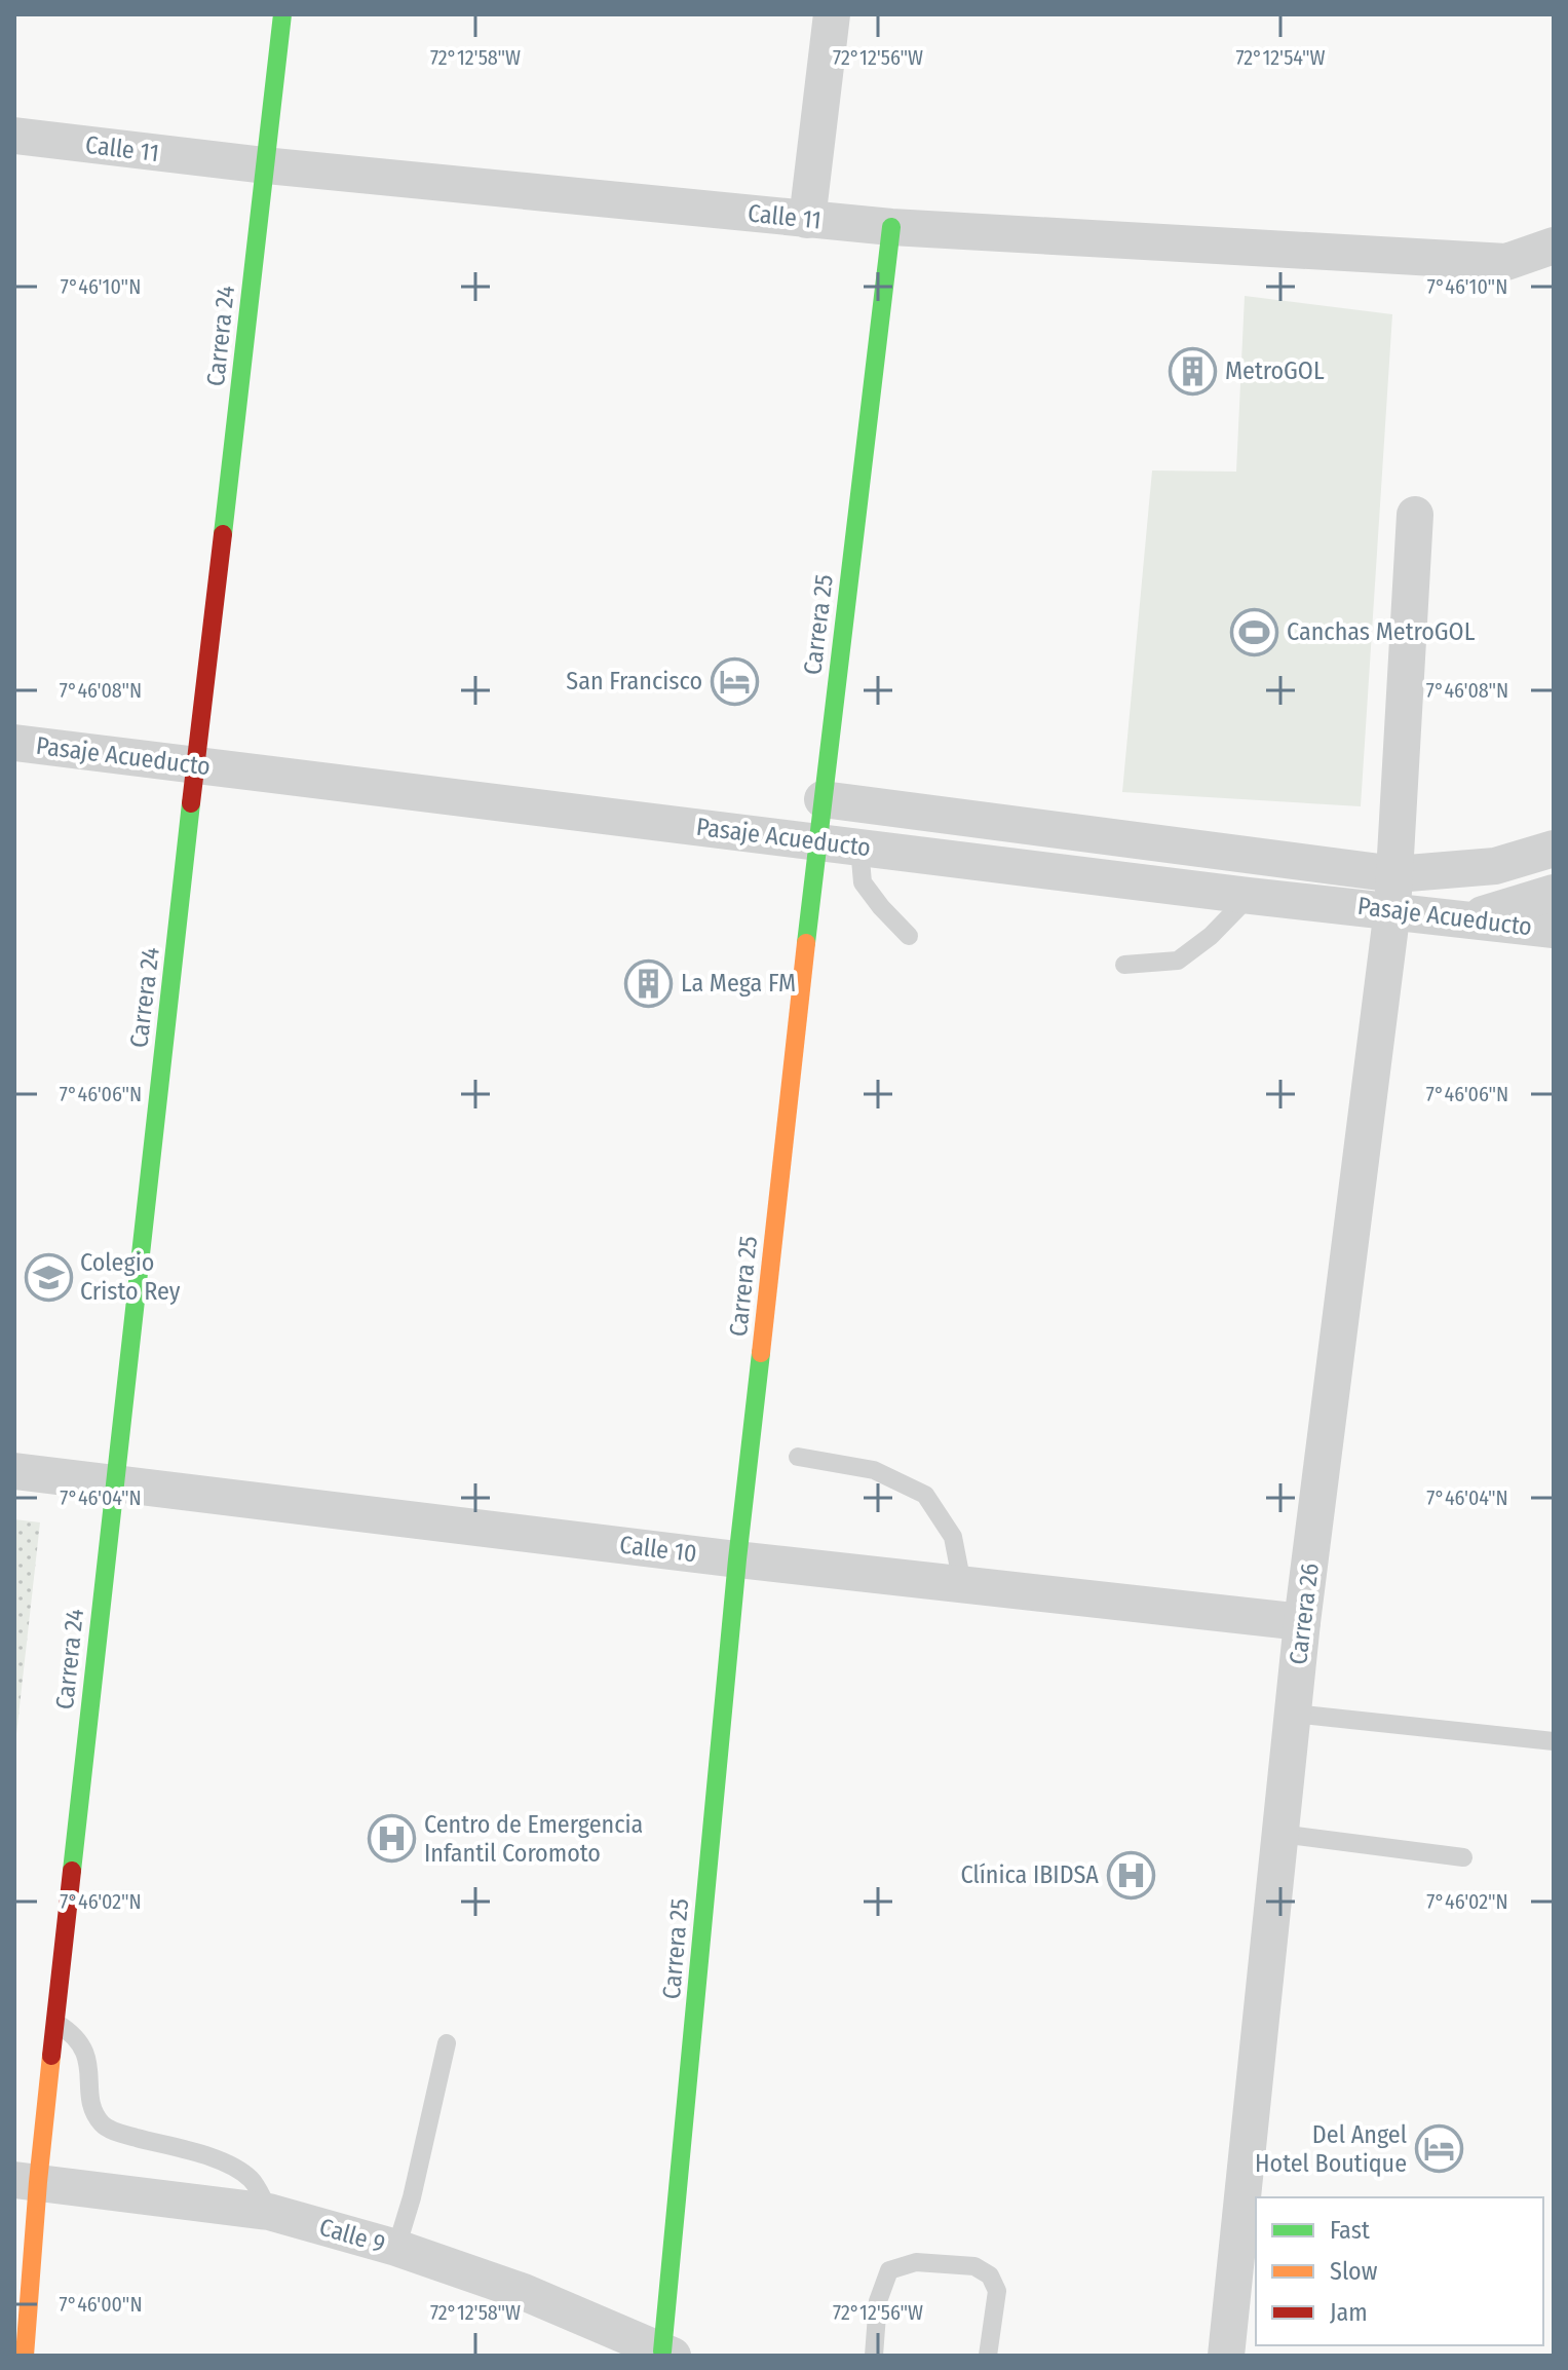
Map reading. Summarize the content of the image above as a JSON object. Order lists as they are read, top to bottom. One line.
{"streets":{"street":["Calle 11","Carrera 24","Carrera 25","Pasaje Acueducto","Calle 10","Carrera 26","Calle 9"]},"crossings":[["Calle 11","Carrera 24"],["Calle 11","Carrera 25"],["Carrera 24","Pasaje Acueducto"],["Carrera 24","Calle 10"],["Carrera 24","Calle 9"],["Carrera 25","Pasaje Acueducto"],["Carrera 25","Calle 10"],["Carrera 25","Calle 9"],["Pasaje Acueducto","Carrera 26"],["Calle 10","Carrera 26"]],"places":{"building":["MetroGOL","La Mega FM"],"sports":["Canchas MetroGOL"],"hotel":["San Francisco","Del Angel Hotel Boutique"],"school or university":["Colegio Cristo Rey"],"hospital":["Centro de Emergencia Infantil Coromoto","Clínica IBIDSA"]},"legend":["Fast","Slow","Jam"],"coordinates":["72°12'58\"W","72°12'56\"W","72°12'54\"W","7°46'10\"N","7°46'08\"N","7°46'06\"N","7°46'04\"N","7°46'02\"N","7°46'00\"N"]}
